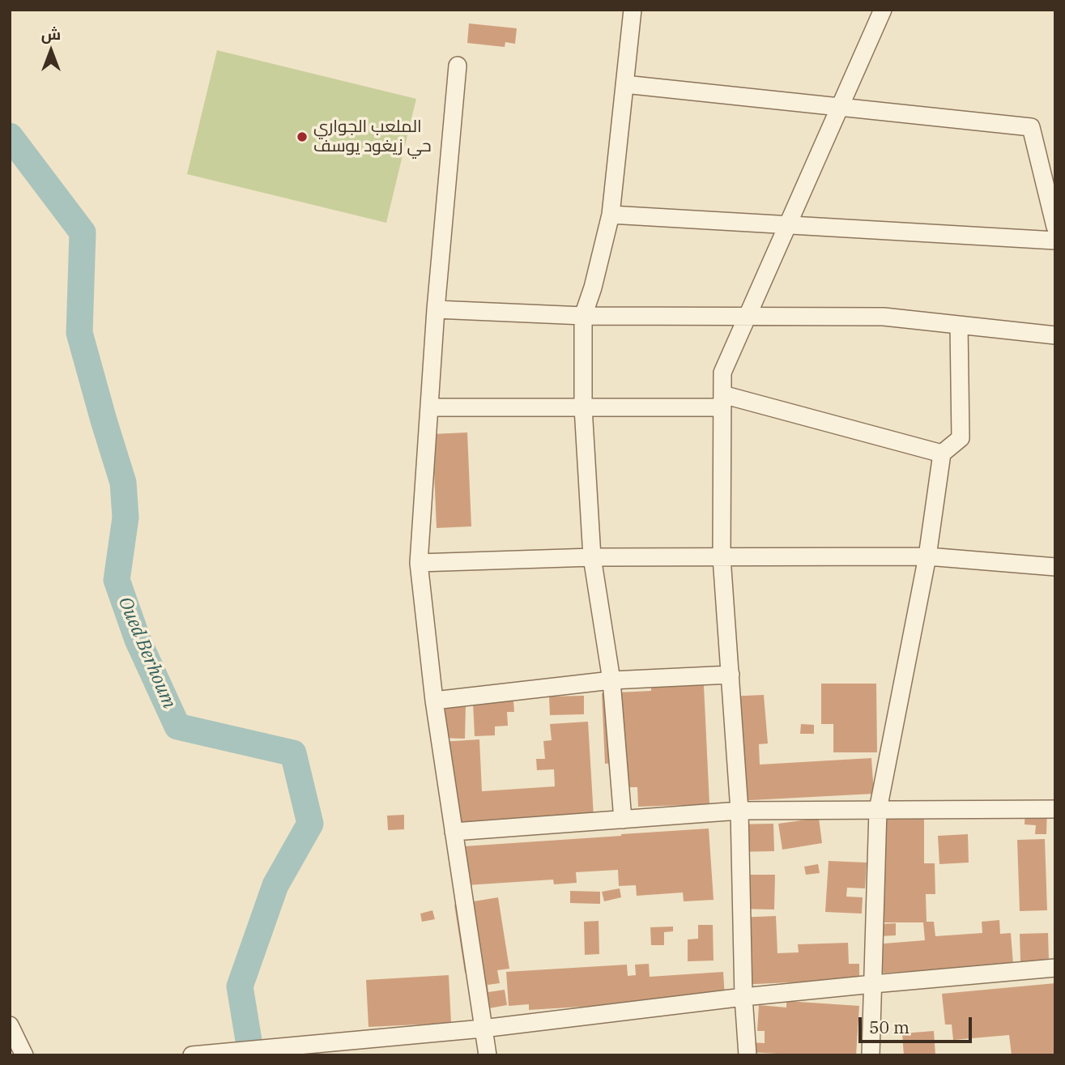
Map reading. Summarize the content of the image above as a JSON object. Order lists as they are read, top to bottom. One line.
{"water":["Oued Berhoum"],"places":["الملعب الجواري حي زيغود يوسف"],"scale_bar":"50 m","north":"top"}
